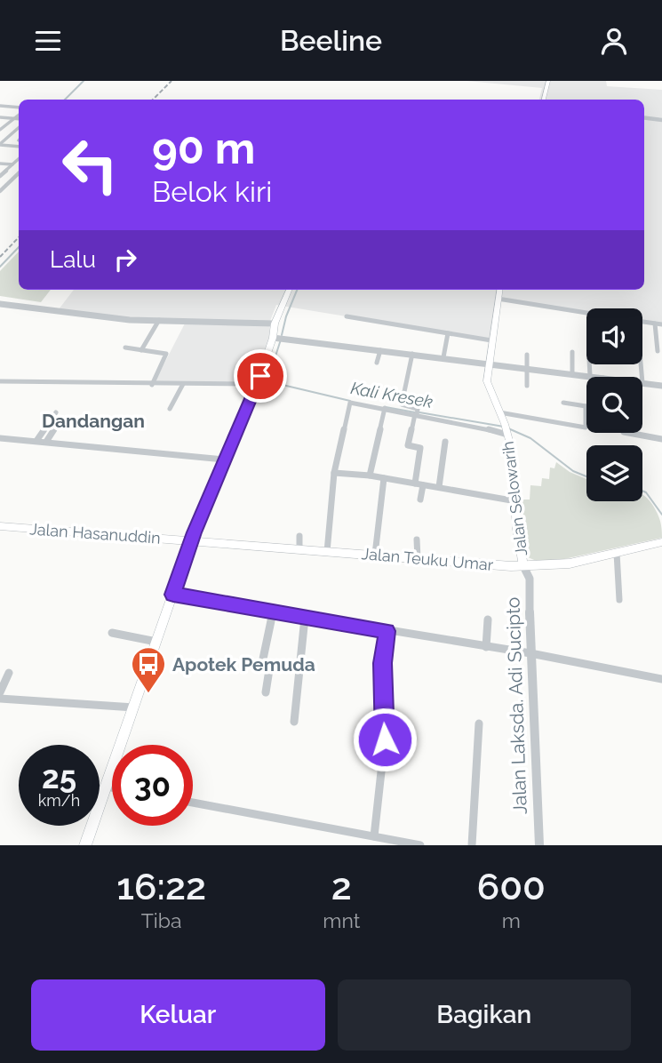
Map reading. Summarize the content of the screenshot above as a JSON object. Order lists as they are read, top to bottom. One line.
{"streets":{"main road":["Jalan Selowarih","Jalan Hasanuddin","Jalan Teuku Umar"],"street":["Jalan Laksda. Adi Sucipto"]},"crossings":[["Jalan Selowarih","Jalan Teuku Umar"],["Jalan Selowarih","Jalan Laksda. Adi Sucipto"],["Jalan Hasanuddin","Jalan Teuku Umar"],["Jalan Teuku Umar","Jalan Laksda. Adi Sucipto"]],"districts":["Dandangan"],"water":["Kali Kresek"],"places":{"bus stop":["Apotek Pemuda"]},"page":{"header":"Beeline","turn":["90 m","Belok kiri"],"then":"Lalu","speed":"25 km/h","limit":"30","eta":["16:22","Tiba","2","mnt","600","m"],"buttons":["Keluar","Bagikan"]}}
